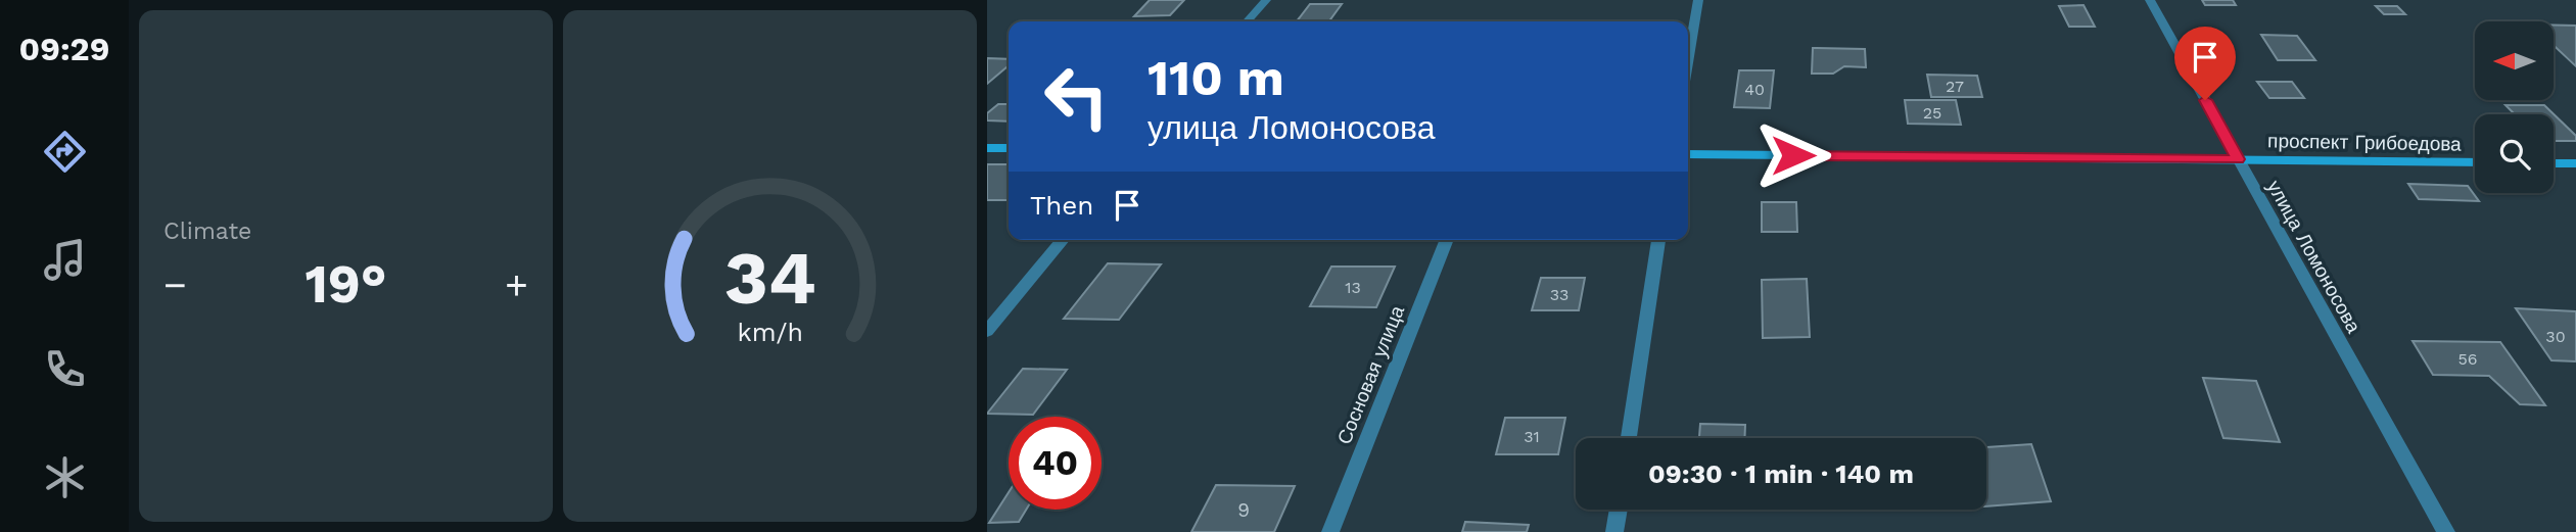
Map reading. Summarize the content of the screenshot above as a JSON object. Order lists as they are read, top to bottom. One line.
{"streets":{"street":["проспект Грибоедова","улица Ломоносова","Сосновая улица"]},"crossings":[["проспект Грибоедова","улица Ломоносова"]],"house_numbers":["27","40","25","13","33","30","56","31","9"],"north":"left","page":{"tabs":"09:29","tile":"Climate","turn":["110 m","улица Ломоносова"],"then":"Then","heat":["−","19°","+"],"limit":"40","trip":"09:30 · 1 min · 140 m","gauge":["34","km/h"]}}
